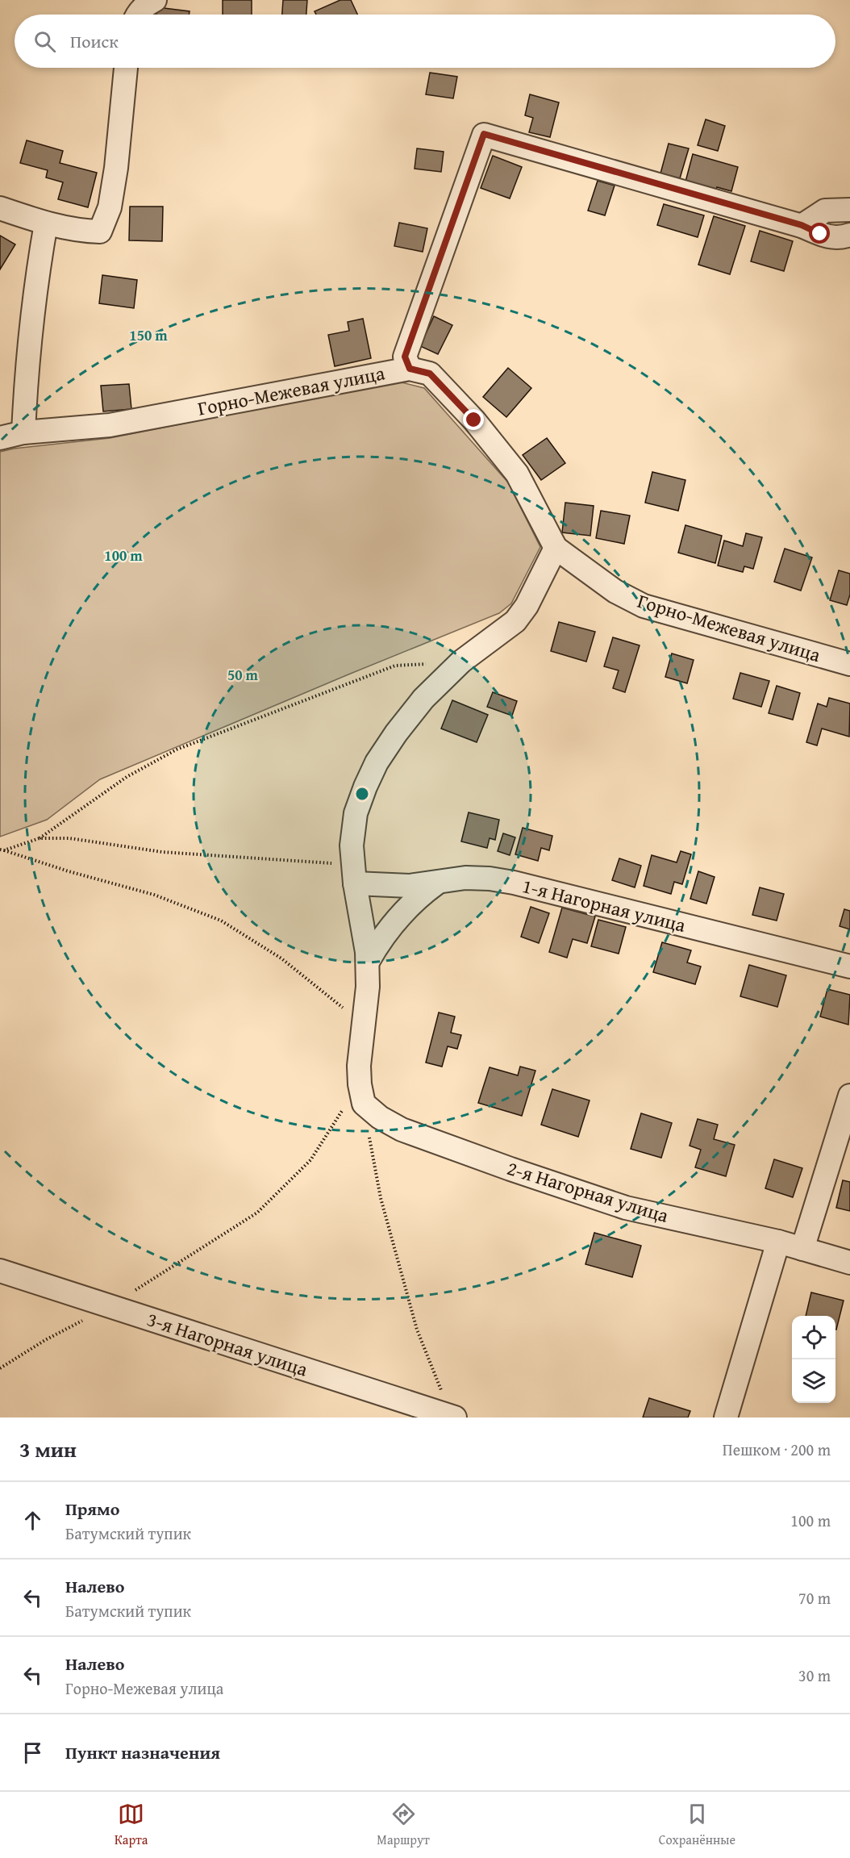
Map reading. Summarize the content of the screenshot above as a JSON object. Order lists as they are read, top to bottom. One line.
{"streets":{"street":["Горно-Межевая улица","1-я Нагорная улица","2-я Нагорная улица","3-я Нагорная улица"]},"page":{"search":"Поиск","heading":["3 мин","Пешком · 200 m"],"list":[["Прямо","Батумский тупик","100 m"],["Налево","Батумский тупик","70 m"],["Налево","Горно-Межевая улица","30 m"],"Пункт назначения"],"nav":["Карта","Маршрут","Сохранённые"]},"rings":["150 m","100 m","50 m"]}
